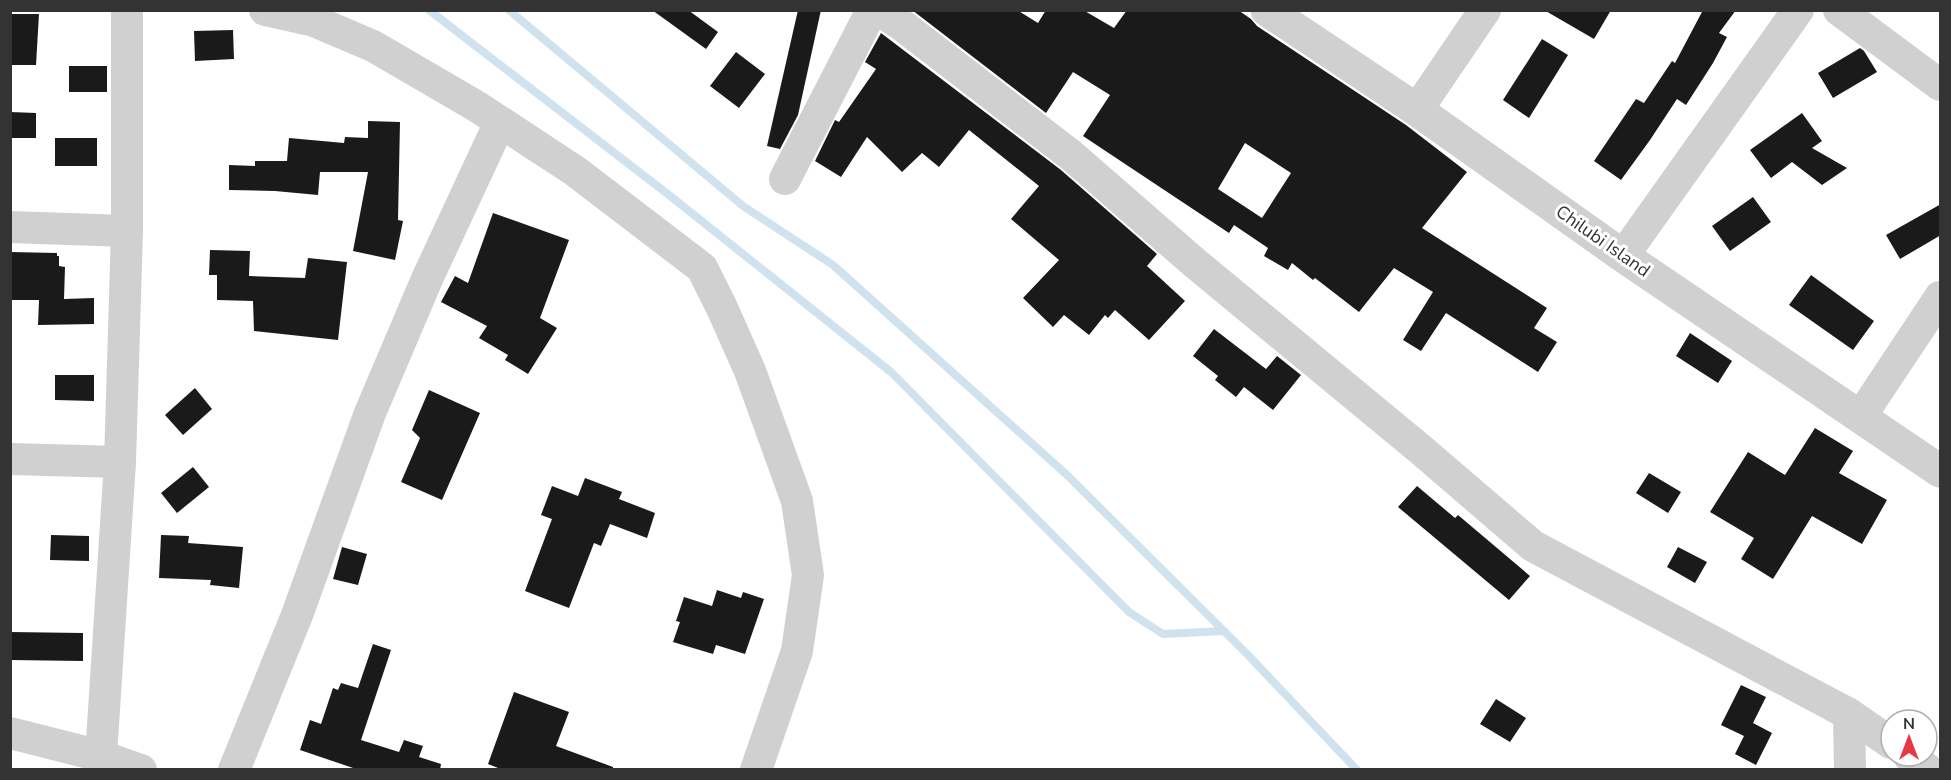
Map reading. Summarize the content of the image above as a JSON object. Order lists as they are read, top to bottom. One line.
{"streets":{"street":["Chilubi Island"]},"north":"top"}
